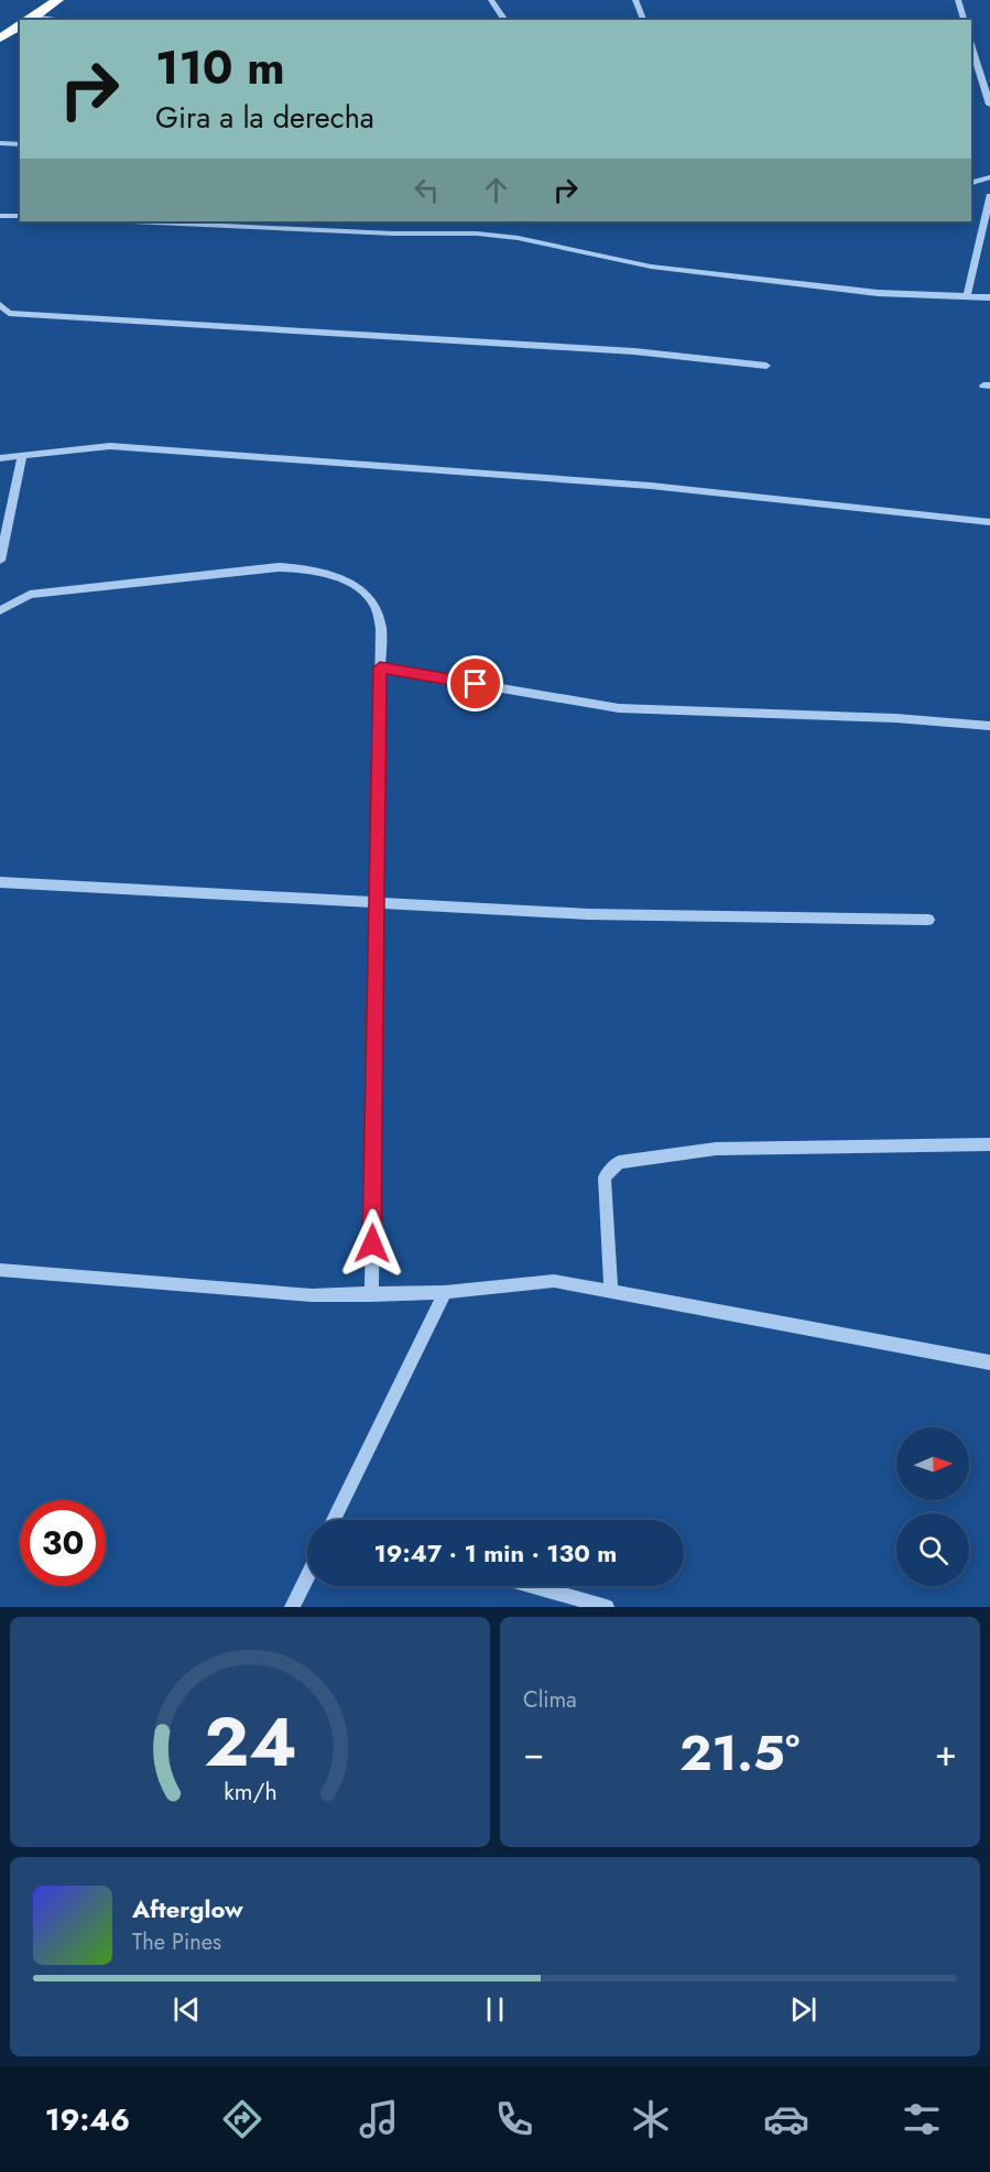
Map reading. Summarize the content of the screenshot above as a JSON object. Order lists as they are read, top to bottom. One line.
{"north":"right","page":{"turn":["110 m","Gira a la derecha"],"limit":"30","trip":"19:47 · 1 min · 130 m","tile":"Clima","heat":["−","21.5°","+"],"song":["Afterglow","The Pines"],"tabs":"19:46","gauge":["24","km/h"]}}
